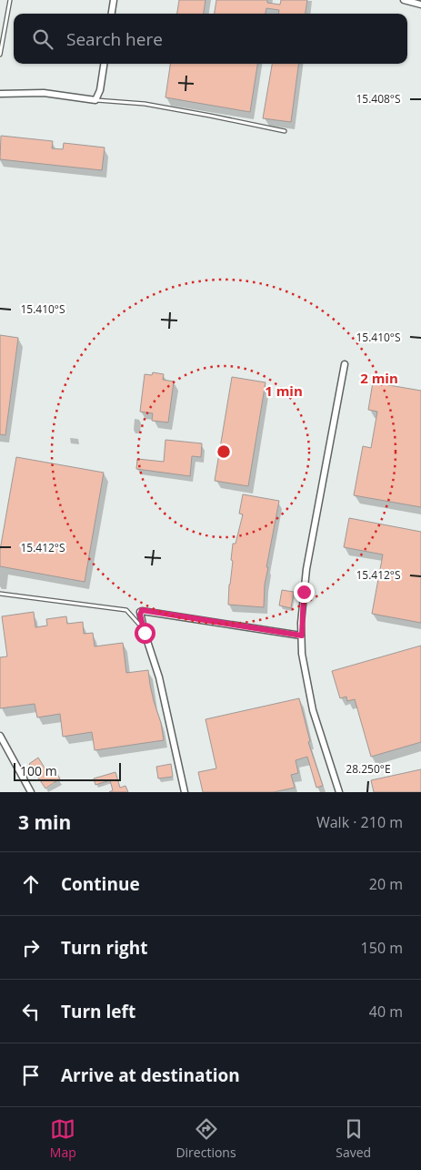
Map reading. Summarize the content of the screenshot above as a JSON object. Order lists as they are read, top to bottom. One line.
{"scale_bar":"100 m","page":{"search":"Search here","scale":"100 m","heading":["3 min","Walk · 210 m"],"list":[["Continue","20 m"],["Turn right","150 m"],["Turn left","40 m"],"Arrive at destination"],"nav":["Map","Directions","Saved"]},"coordinates":["15.408°S","15.410°S","15.412°S","28.250°E"],"rings":["2 min","1 min"]}
